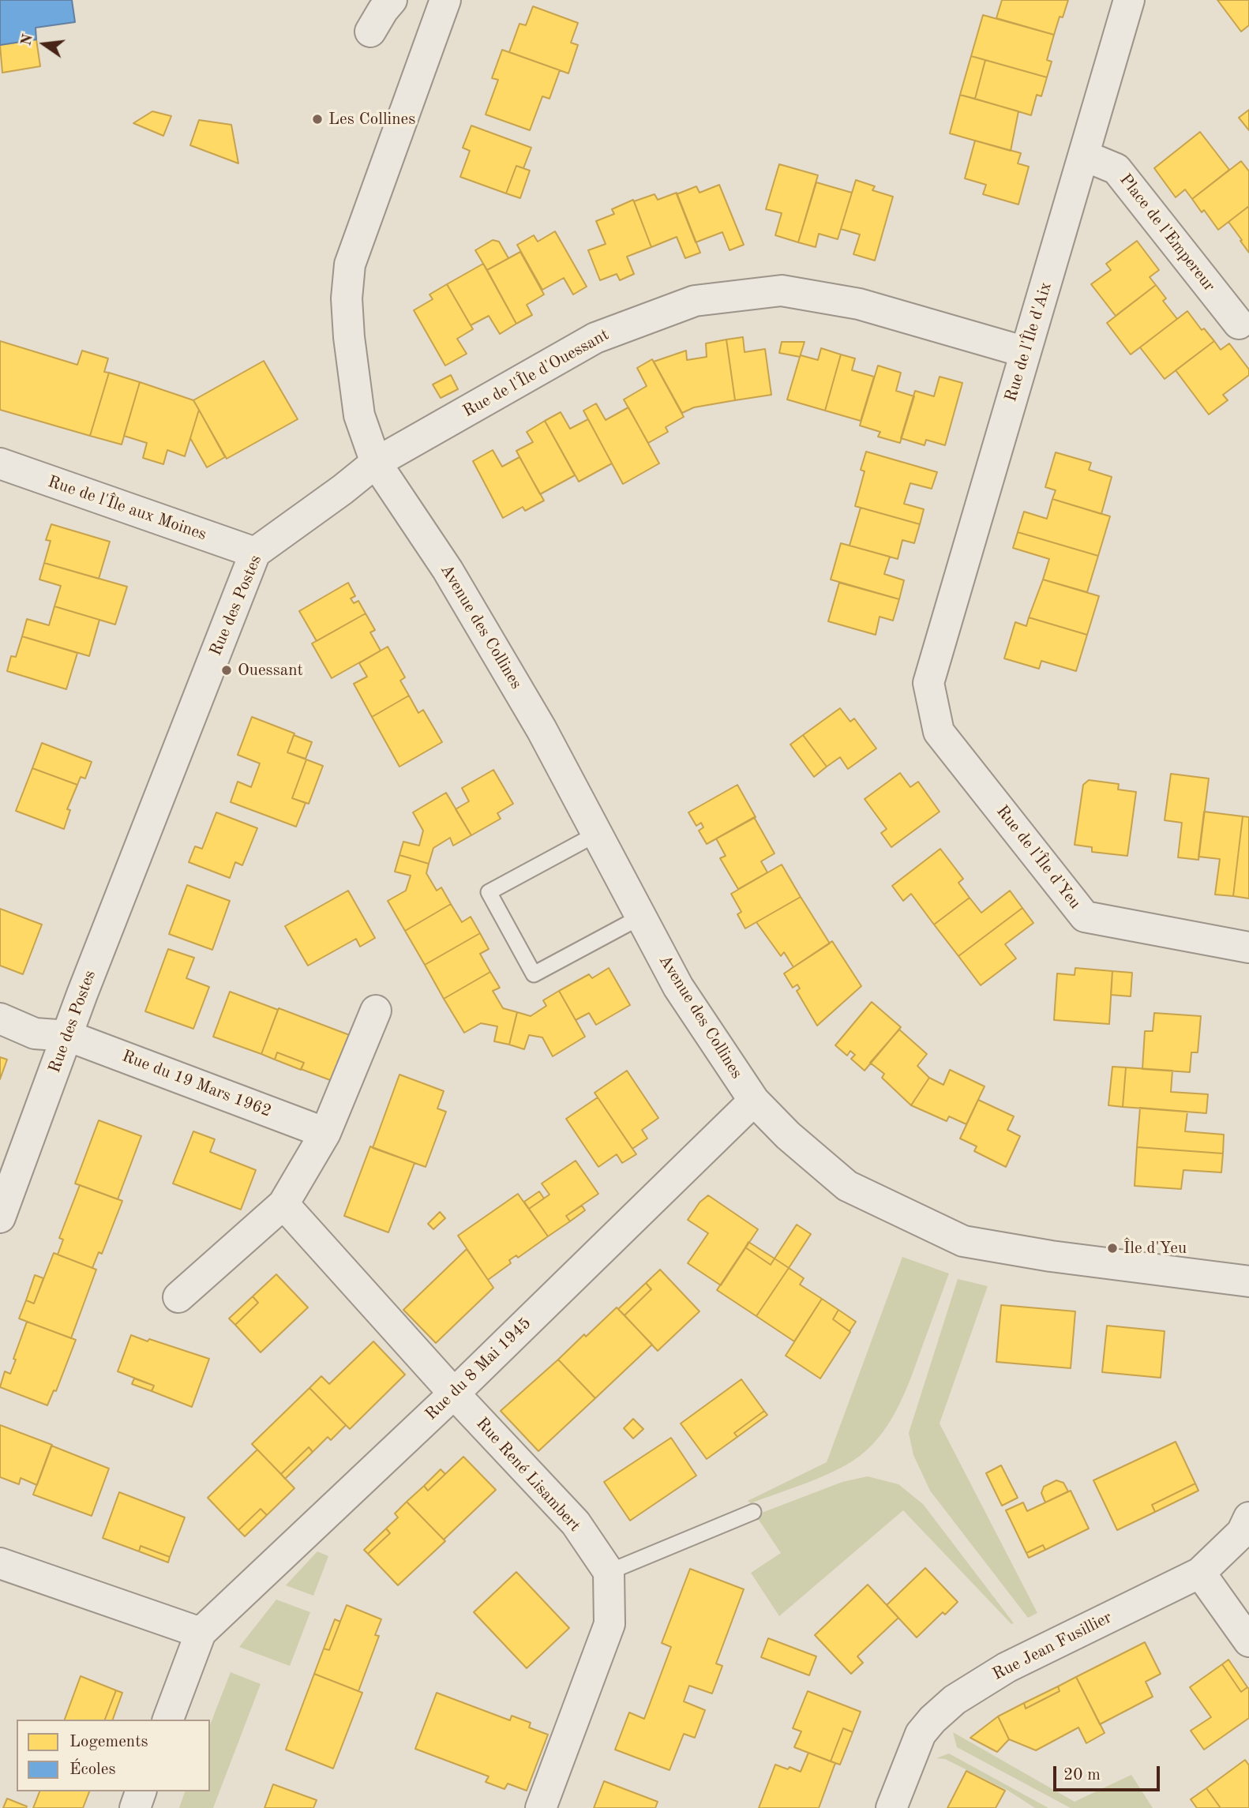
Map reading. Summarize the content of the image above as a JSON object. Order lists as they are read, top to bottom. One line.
{"streets":{"street":["Place de l'Empereur","Rue de l'Île d'Aix","Rue de l'Île d'Ouessant","Rue de l'Île aux Moines","Rue des Postes","Avenue des Collines","Rue de l'Île d'Yeu","Rue du 19 Mars 1962","Rue du 8 Mai 1945","Rue René Lisambert","Rue Jean Fusillier"]},"crossings":[["Place de l'Empereur","Rue de l'Île d'Aix"],["Rue de l'Île d'Aix","Rue de l'Île d'Ouessant"],["Rue de l'Île d'Aix","Rue de l'Île d'Yeu"],["Rue de l'Île d'Ouessant","Rue des Postes"],["Rue de l'Île d'Ouessant","Avenue des Collines"],["Rue de l'Île aux Moines","Rue des Postes"],["Rue des Postes","Avenue des Collines"],["Rue des Postes","Rue du 19 Mars 1962"],["Avenue des Collines","Rue du 8 Mai 1945"],["Rue du 8 Mai 1945","Rue René Lisambert"]],"places":["Les Collines","Ouessant","Île d'Yeu"],"legend":["Logements","Écoles"],"scale_bar":"20 m","north":"left"}
